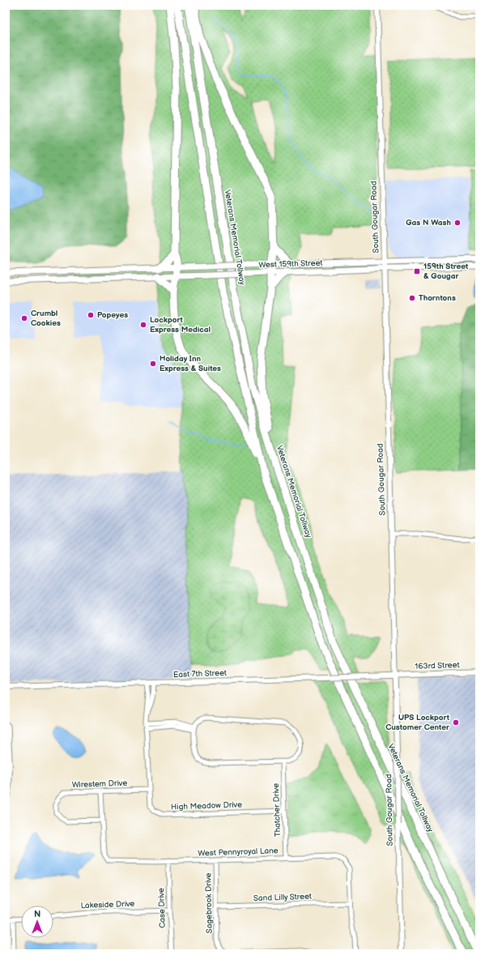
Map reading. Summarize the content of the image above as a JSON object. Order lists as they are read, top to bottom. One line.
{"streets":{"highway":["Veterans Memorial Tollway"],"main road":["West 159th Street"],"street":["South Gougar Road","163rd Street","East 7th Street","Wirestem Drive","High Meadow Drive","Thatcher Drive","West Pennyroyal Lane","Sand Lilly Street","Sagebrook Drive","Lakeside Drive","Case Drive"]},"crossings":[["South Gougar Road","West 159th Street"],["South Gougar Road","163rd Street"],["South Gougar Road","East 7th Street"],["163rd Street","East 7th Street"],["East 7th Street","High Meadow Drive"],["Wirestem Drive","High Meadow Drive"],["Wirestem Drive","West Pennyroyal Lane"],["High Meadow Drive","Thatcher Drive"],["Thatcher Drive","West Pennyroyal Lane"],["West Pennyroyal Lane","Sand Lilly Street"],["West Pennyroyal Lane","Sagebrook Drive"],["West Pennyroyal Lane","Case Drive"],["Sand Lilly Street","Sagebrook Drive"],["Lakeside Drive","Case Drive"]],"places":{"other":["Gas N Wash","Thorntons","Popeyes","Crumbl Cookies","Lockport Express Medical","Holiday Inn Express & Suites","UPS Lockport Customer Center"],"transit":["159th Street & Gougar"]},"north":"top"}
